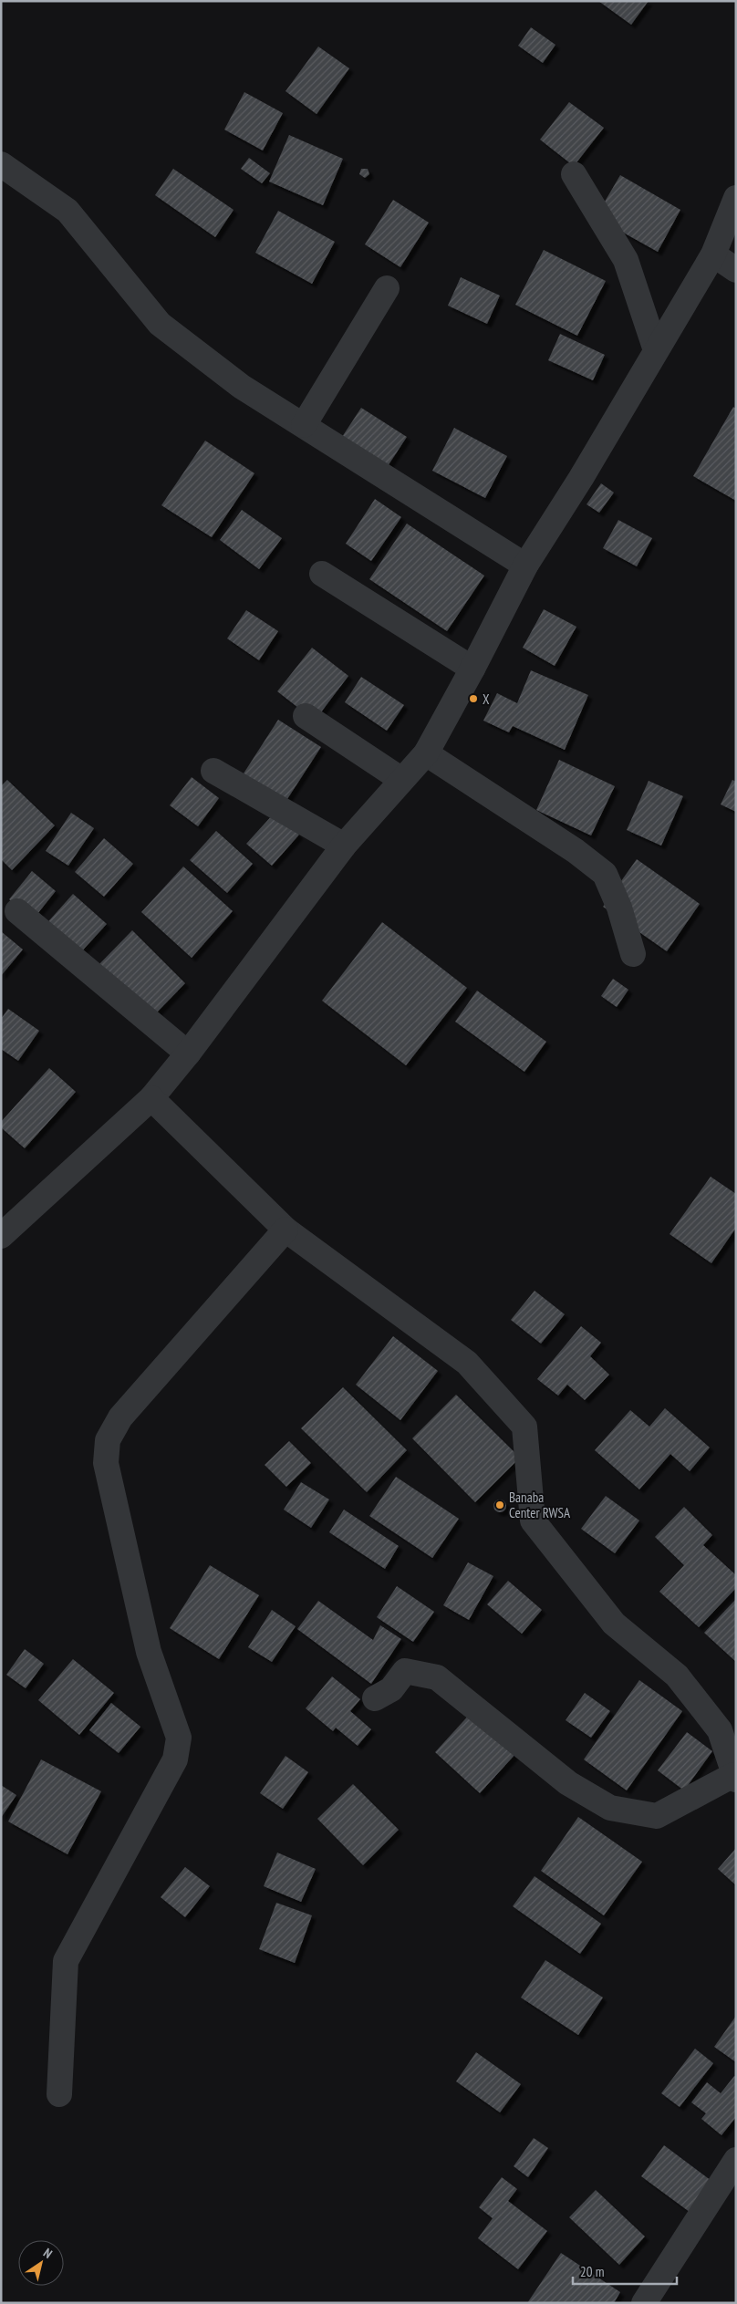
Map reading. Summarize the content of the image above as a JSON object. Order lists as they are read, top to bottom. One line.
{"places":["X","Banaba Center RWSA"],"scale_bar":"20 m","north":"top right"}
